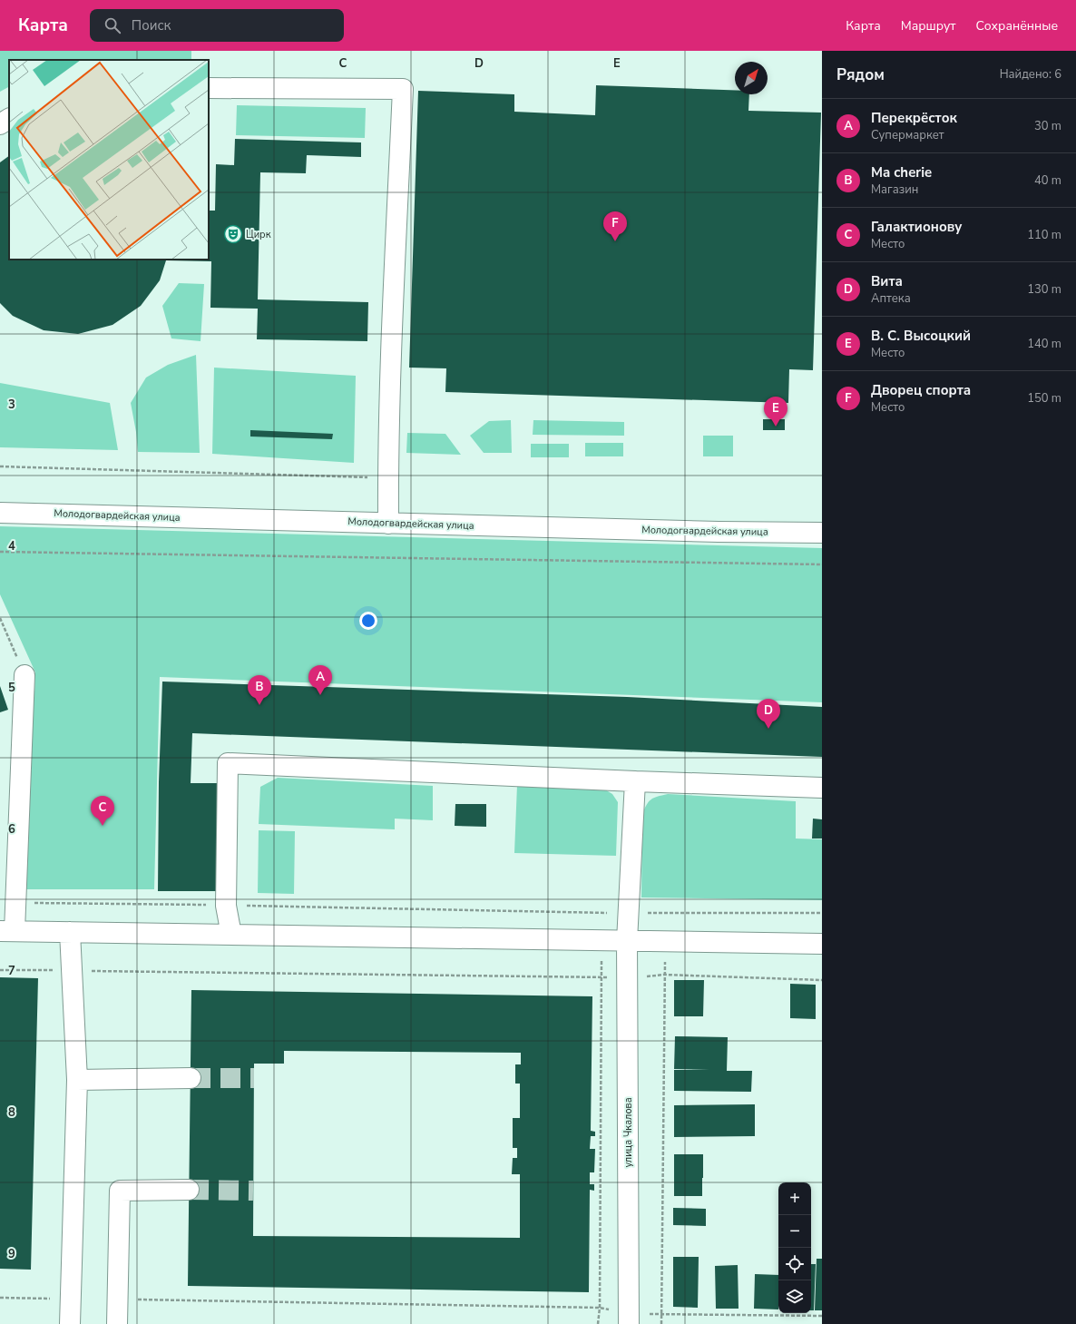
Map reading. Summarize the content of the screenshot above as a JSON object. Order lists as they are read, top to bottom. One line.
{"streets":{"street":["Молодогвардейская улица","улица Чкалова"]},"places":{"theatre":["Цирк"]},"north":"top right","page":{"header":"Карта","search":"Поиск","nav":["Карта","Маршрут","Сохранённые"],"heading":["Рядом","Найдено: 6"],"list":[{"mark":"A","name":"Перекрёсток","note":"Супермаркет","value":"30 m"},{"mark":"B","name":"Ma cherie","note":"Магазин","value":"40 m"},{"mark":"C","name":"Галактионову","note":"Место","value":"110 m"},{"mark":"D","name":"Вита","note":"Аптека","value":"130 m"},{"mark":"E","name":"В. С. Высоцкий","note":"Место","value":"140 m"},{"mark":"F","name":"Дворец спорта","note":"Место","value":"150 m"}],"pins":["F","E","A","B","D","C"],"map_buttons":["+","−"]},"grid":{"columns":["C","D","E"],"rows":["3","4","5","6","7","8","9"]}}
